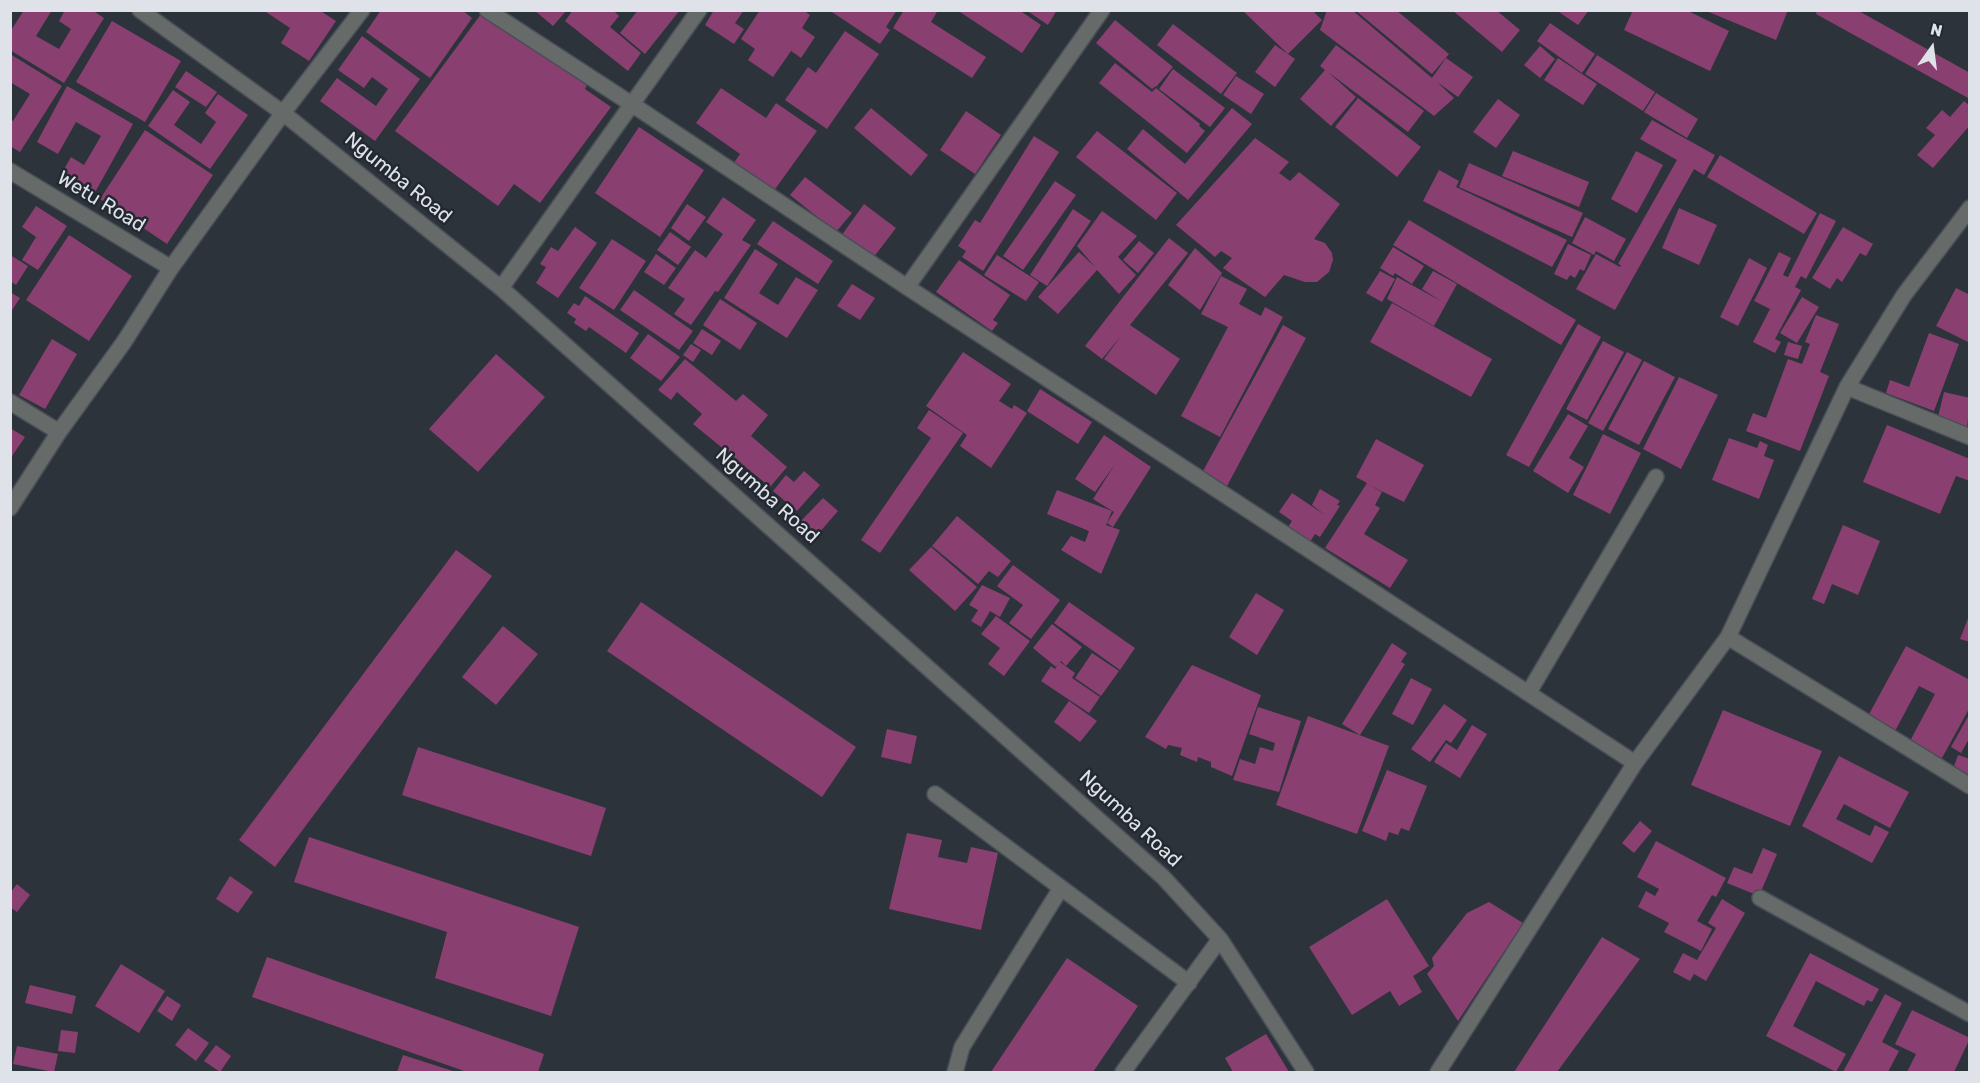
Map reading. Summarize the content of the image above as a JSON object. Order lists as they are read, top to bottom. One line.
{"streets":{"street":["Ngumba Road","Wetu Road"]},"north":"top"}
